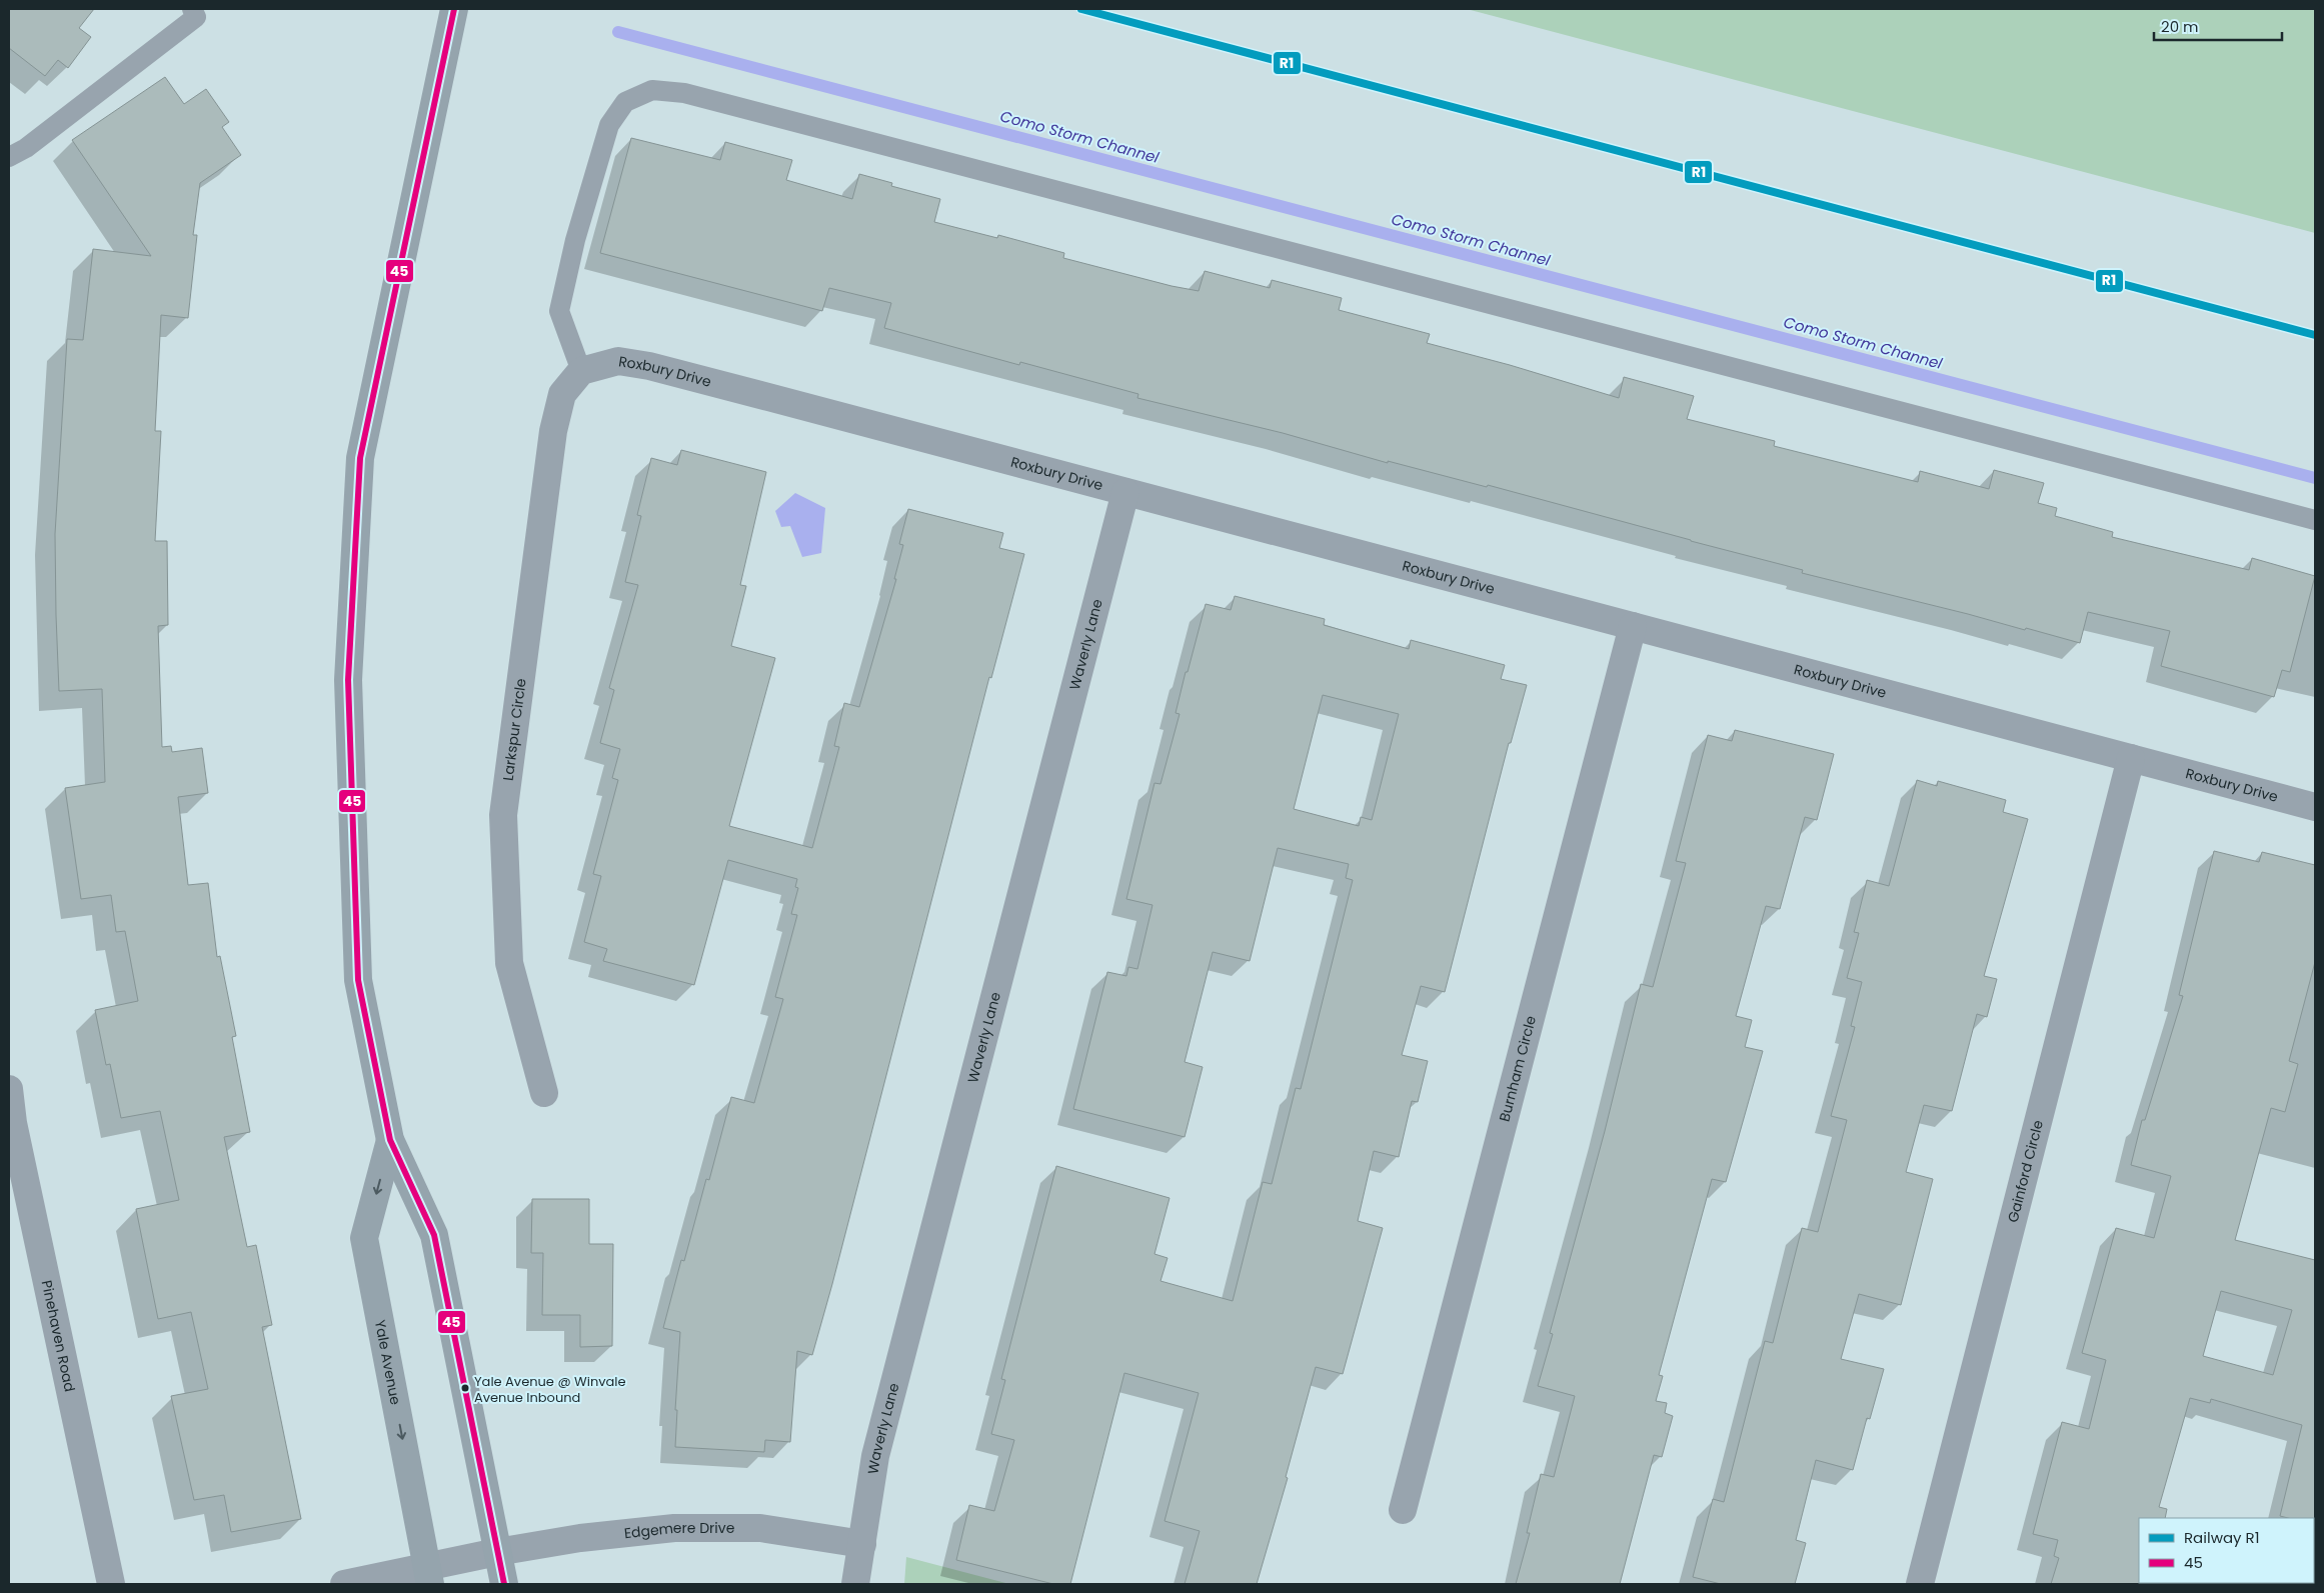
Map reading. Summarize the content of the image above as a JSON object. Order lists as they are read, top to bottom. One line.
{"streets":{"main road":["Yale Avenue"],"street":["Roxbury Drive","Waverly Lane","Larkspur Circle","Burnham Circle","Gainford Circle","Pinehaven Road","Edgemere Drive"]},"crossings":[["Roxbury Drive","Waverly Lane"],["Roxbury Drive","Larkspur Circle"],["Roxbury Drive","Burnham Circle"],["Roxbury Drive","Gainford Circle"],["Waverly Lane","Edgemere Drive"],["Yale Avenue","Edgemere Drive"]],"water":["Como Storm Channel"],"places":["Yale Avenue @ Winvale Avenue Inbound"],"lines":["rail line R1","transit line 45"],"legend":["Railway R1","45"],"scale_bar":"20 m"}
